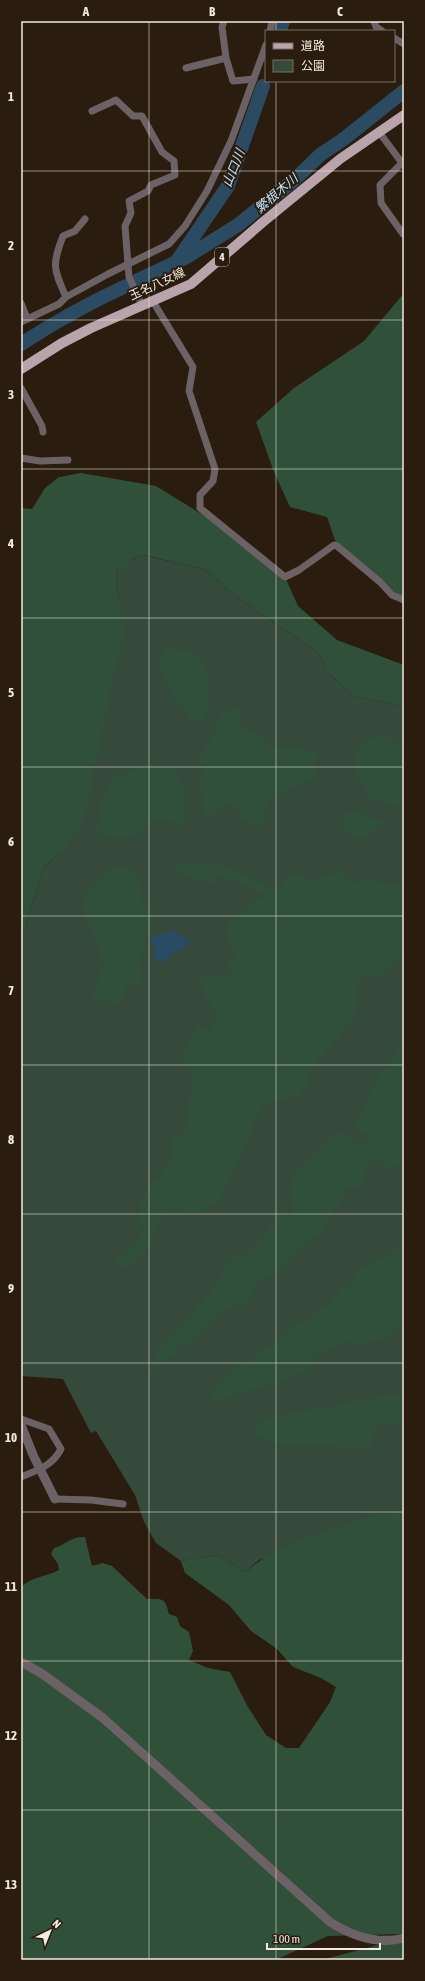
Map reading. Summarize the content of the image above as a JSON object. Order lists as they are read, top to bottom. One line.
{"streets":{"main road":["4","玉名八女線"]},"water":["山口川","繁根木川"],"legend":["道路","公園"],"scale_bar":"100 m","north":"top right","grid":{"columns":["A","B","C"],"rows":["1","2","3","4","5","6","7","8","9","10","11","12","13"]}}
